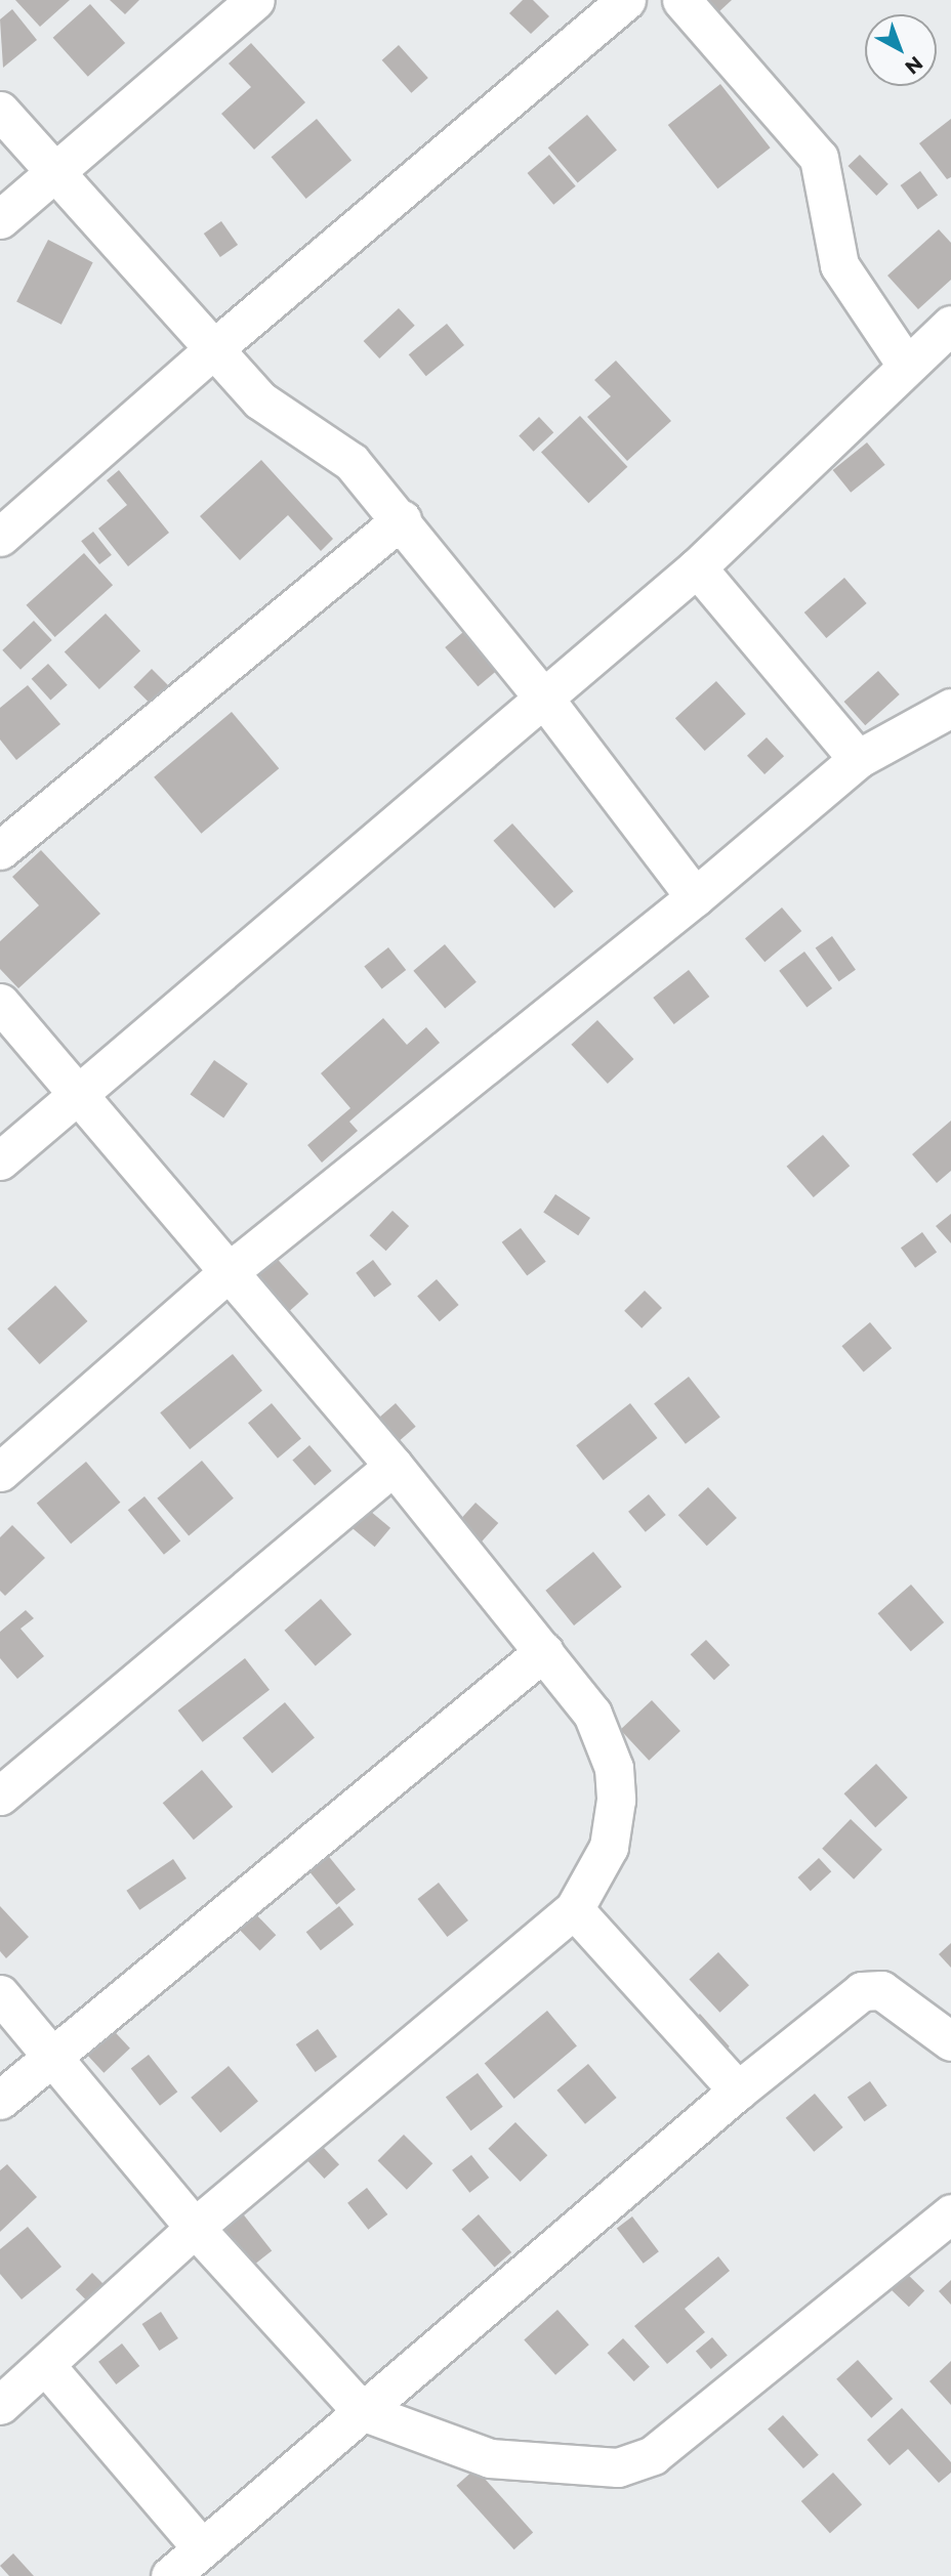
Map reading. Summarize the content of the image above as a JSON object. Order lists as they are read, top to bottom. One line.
{"north":"bottom right"}
